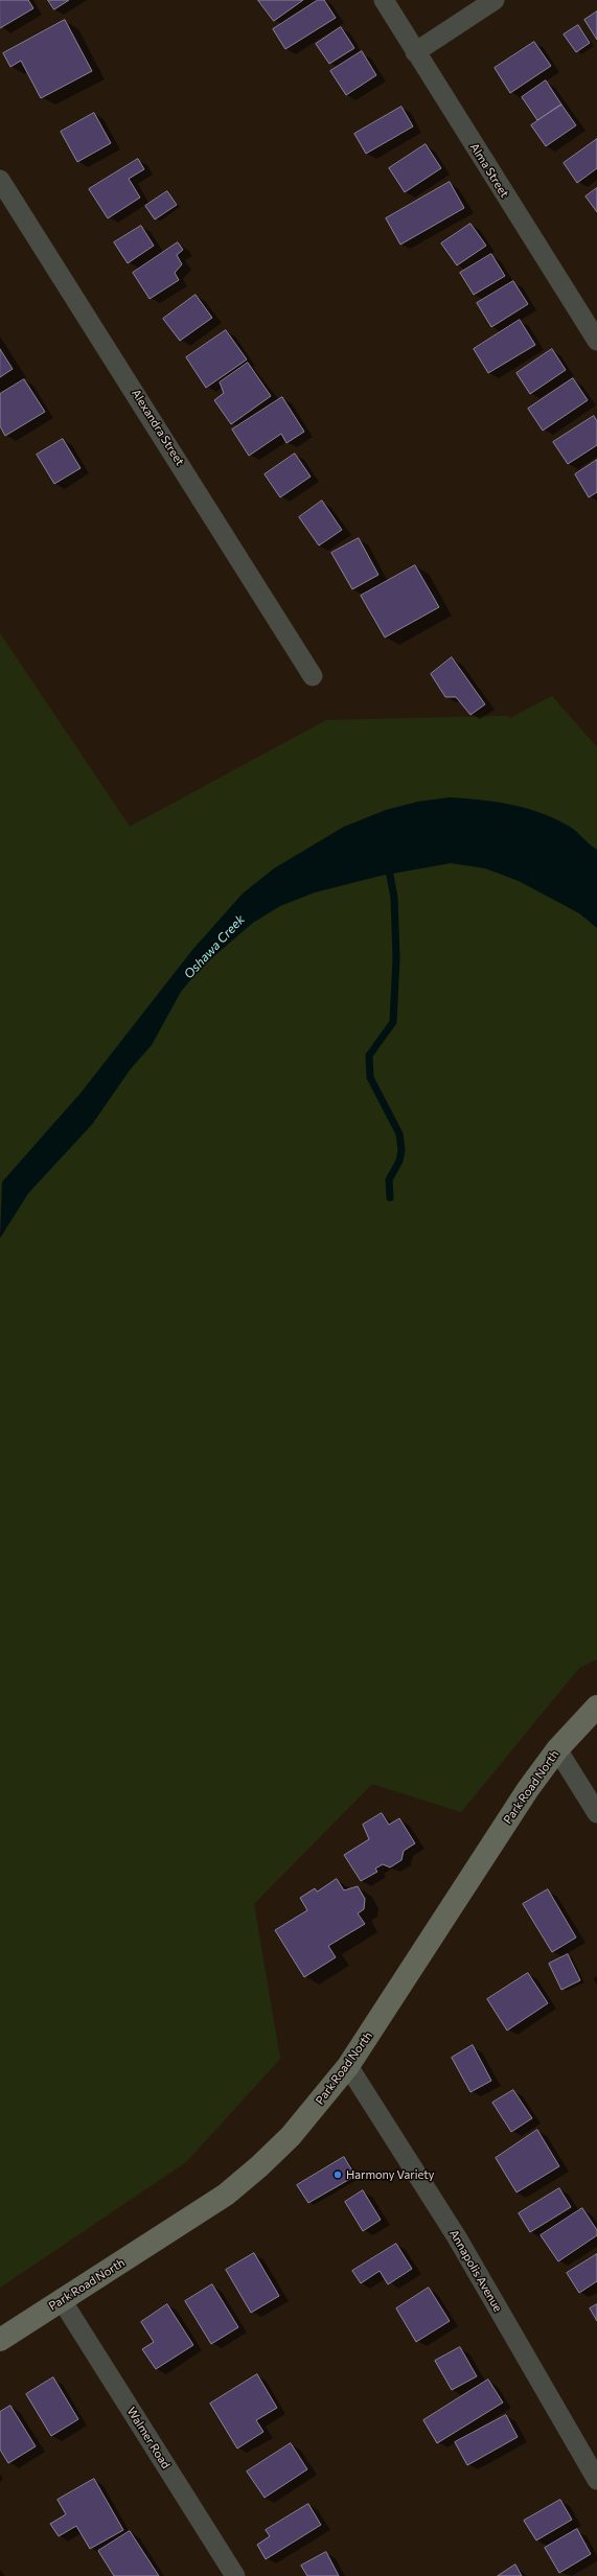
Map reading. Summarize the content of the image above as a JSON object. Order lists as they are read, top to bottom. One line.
{"streets":{"main road":["Park Road North"],"street":["Alma Street","Alexandra Street","Annapolis Avenue","Walmer Road"]},"crossings":[["Park Road North","Annapolis Avenue"],["Park Road North","Walmer Road"]],"water":["Oshawa Creek"],"places":["Harmony Variety"]}
